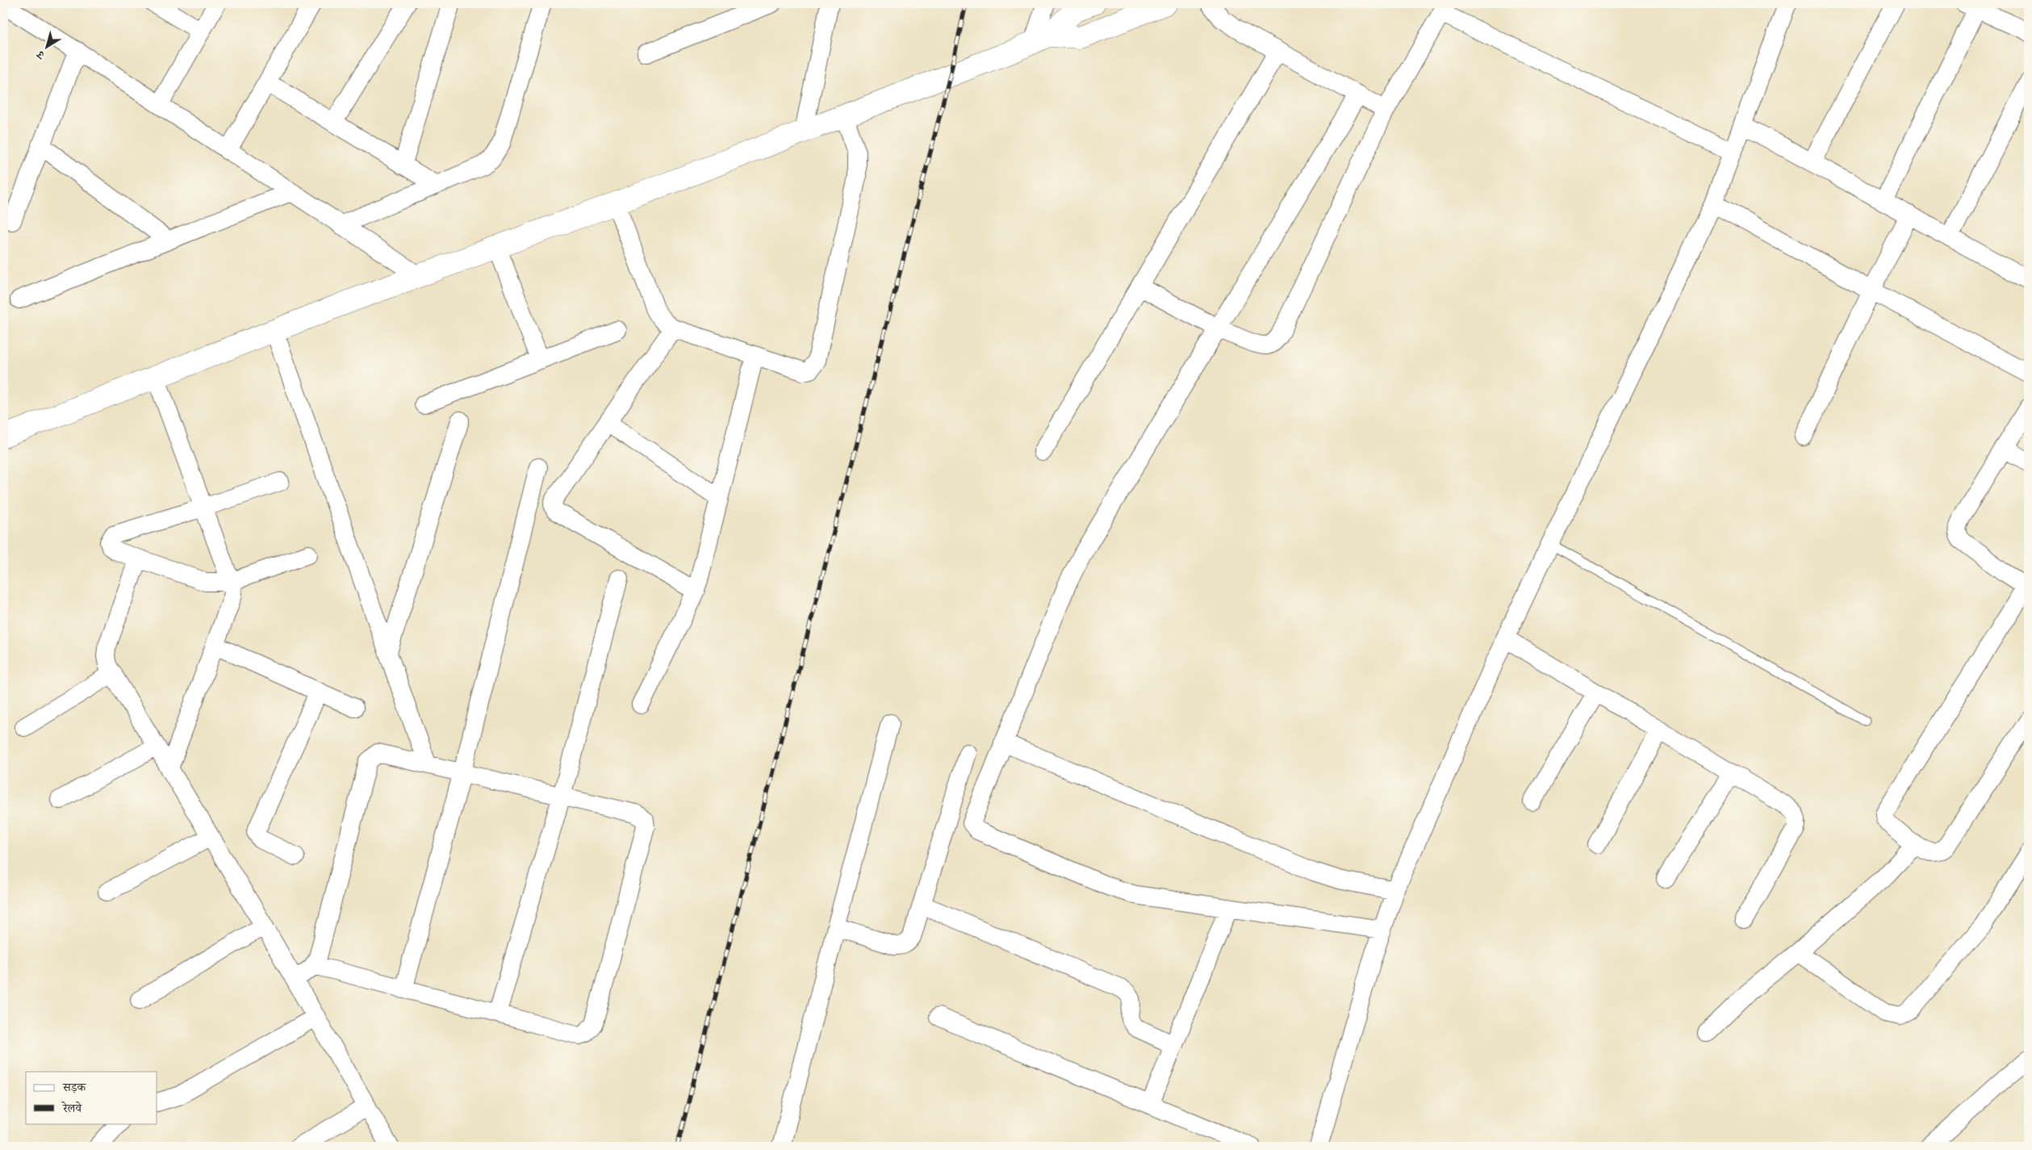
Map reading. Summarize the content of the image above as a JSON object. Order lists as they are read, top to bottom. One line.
{"legend":["सड़क","रेलवे"],"north":"bottom left"}
